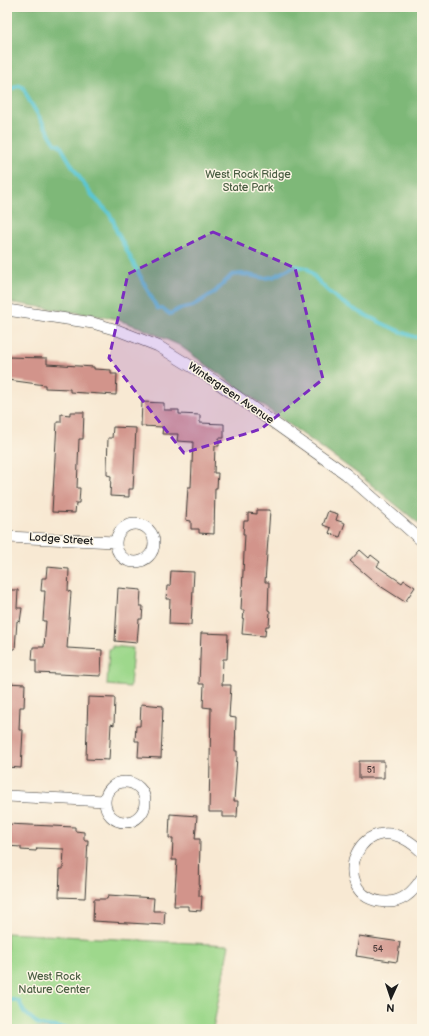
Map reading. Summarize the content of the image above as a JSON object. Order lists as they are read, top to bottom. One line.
{"streets":{"street":["Wintergreen Avenue","Lodge Street"]},"parks":["West Rock Ridge State Park","West Rock Nature Center"],"house_numbers":["51","54"],"north":"bottom"}
